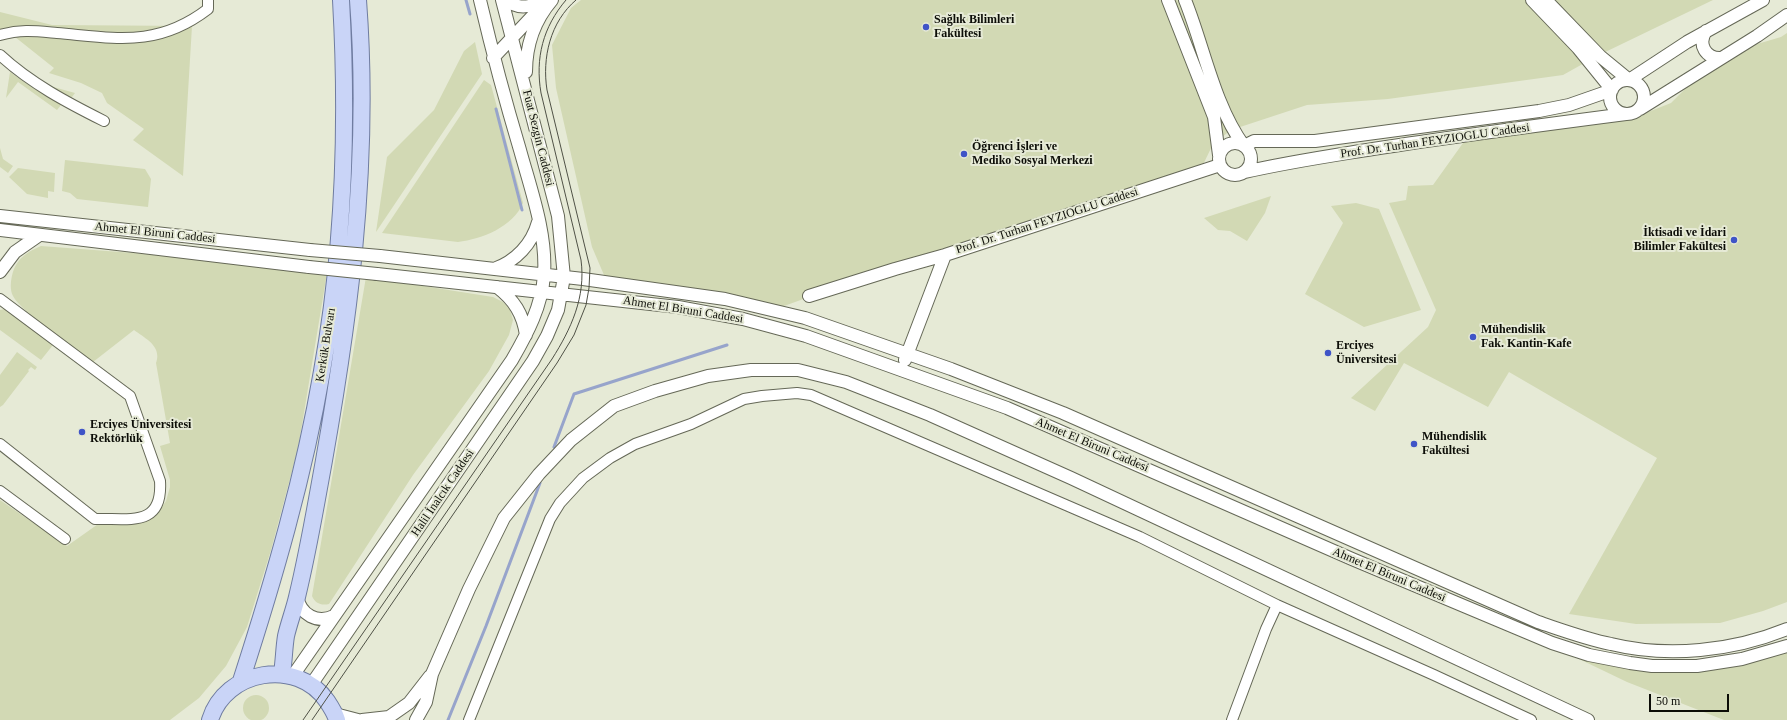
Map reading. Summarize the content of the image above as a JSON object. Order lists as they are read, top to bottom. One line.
{"streets":{"main road":["Kerkük Bulvarı"],"street":["Fuat Sezgin Caddesi","Prof. Dr. Turhan FEYZIOGLU Caddesi","Ahmet El Biruni Caddesi","Halil İnalcık Caddesi"]},"crossings":[["Fuat Sezgin Caddesi","Ahmet El Biruni Caddesi"],["Fuat Sezgin Caddesi","Halil İnalcık Caddesi"],["Prof. Dr. Turhan FEYZIOGLU Caddesi","Ahmet El Biruni Caddesi"],["Ahmet El Biruni Caddesi","Halil İnalcık Caddesi"],["Kerkük Bulvarı","Halil İnalcık Caddesi"]],"places":["Sağlık Bilimleri Fakültesi","Öğrenci İşleri ve Mediko Sosyal Merkezi","İktisadi ve İdari Bilimler Fakültesi","Mühendislik Fak. Kantin-Kafe","Erciyes Üniversitesi","Erciyes Üniversitesi Rektörlük","Mühendislik Fakültesi"],"scale_bar":"50 m"}
